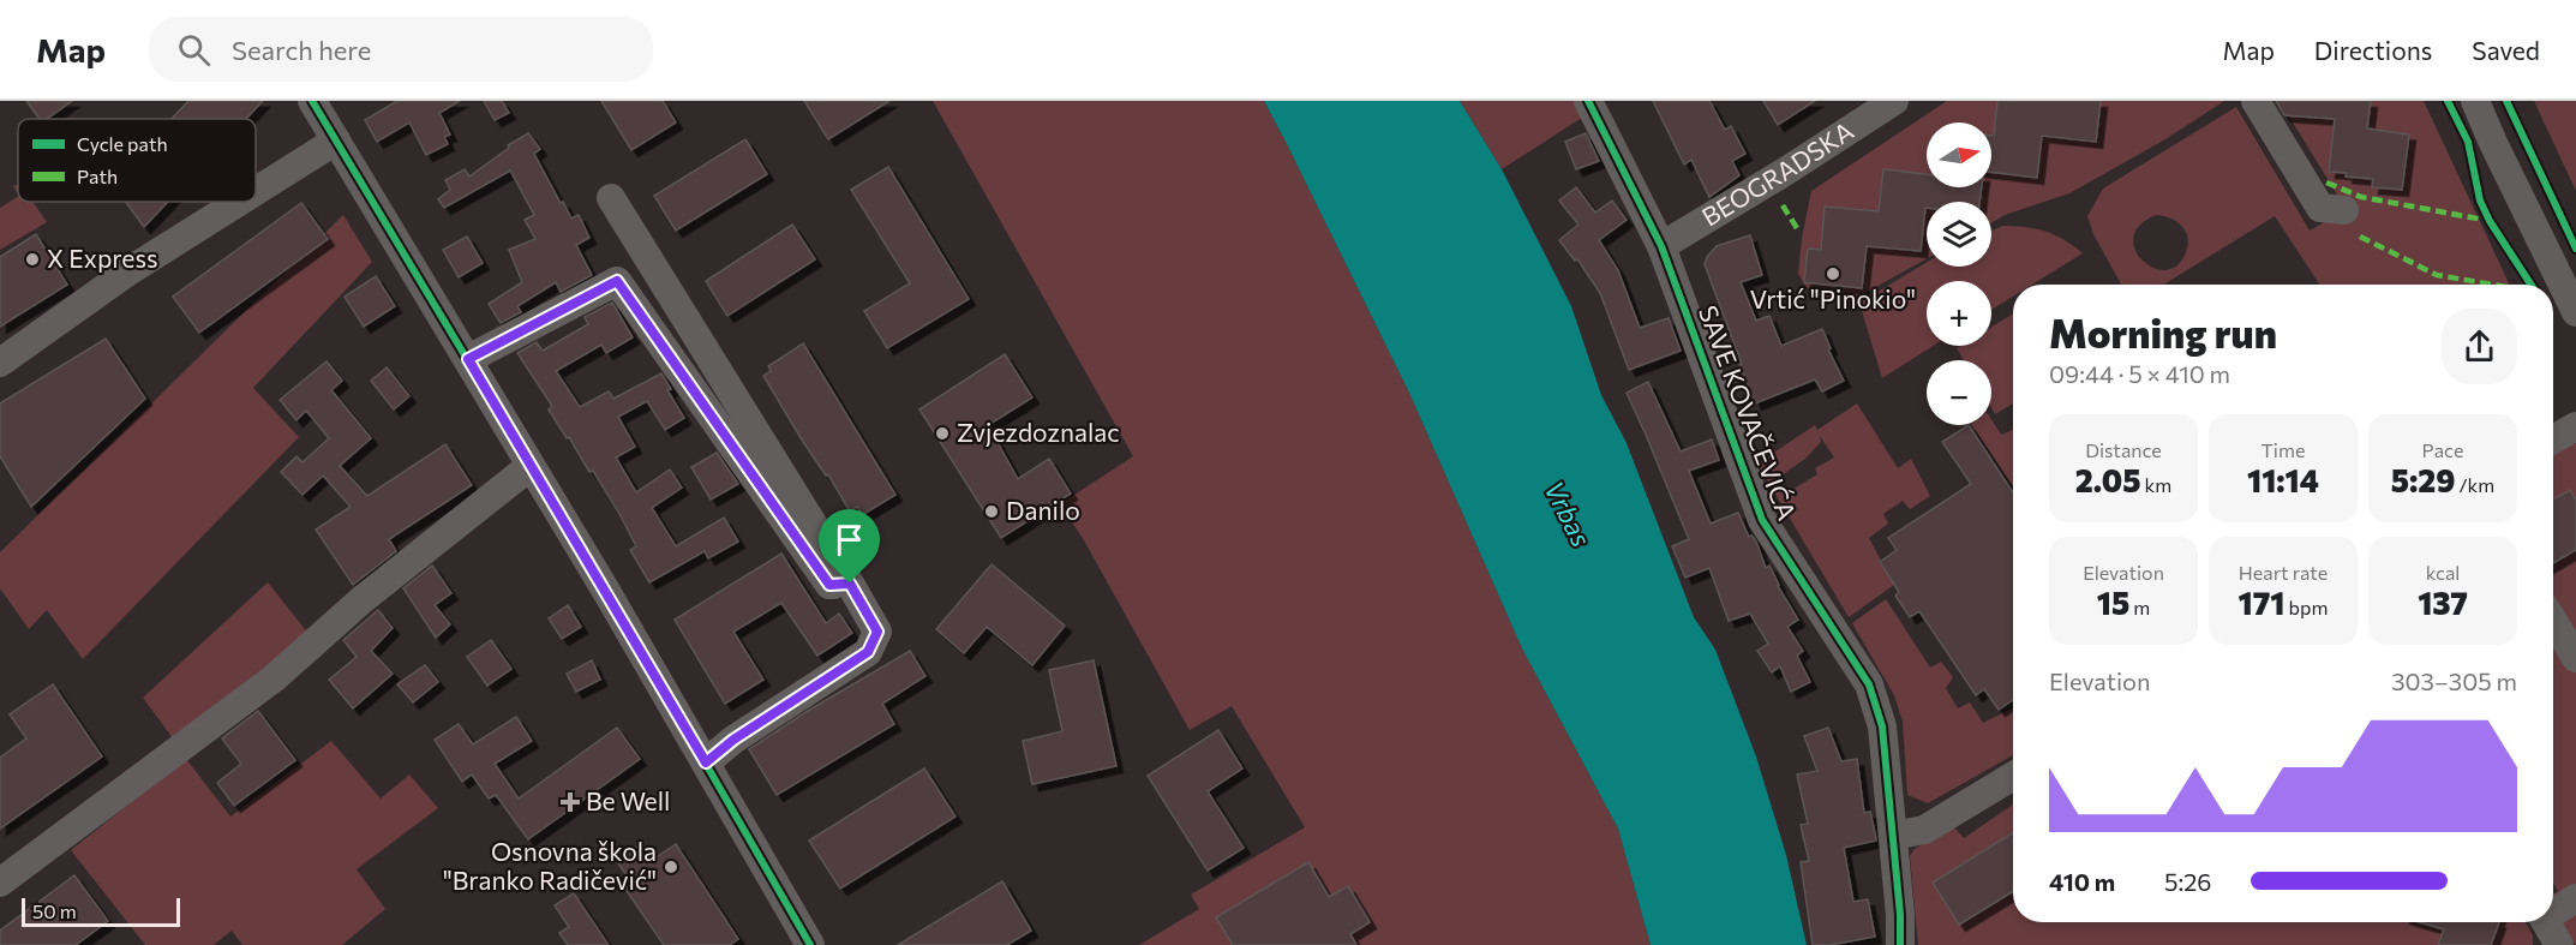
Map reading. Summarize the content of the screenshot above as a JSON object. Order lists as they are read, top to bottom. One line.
{"streets":{"street":["BEOGRADSKA","SAVE KOVAČEVIĆA"]},"crossings":[["BEOGRADSKA","SAVE KOVAČEVIĆA"]],"water":["Vrbas"],"places":{"other":["X Express","Vrtić \"Pinokio\"","Zvjezdoznalac","Danilo","Osnovna škola \"Branko Radičević\""],"health":["Be Well"]},"legend":["Cycle path","Path"],"scale_bar":"50 m","north":"right","page":{"header":"Map","search":"Search here","nav":["Map","Directions","Saved"],"map_buttons":["+","−"],"heading":["Morning run","09:44 · 5 × 410 m"],"stats":[["Distance","2.05 km"],["Time","11:14"],["Pace","5:29 /km"],["Elevation","15 m"],["Heart rate","171 bpm"],["kcal","137"]],"chart":["Elevation","303–305 m"],"list":[{"name":"410 m","note":"5:26"}],"scale":"50 m"}}
